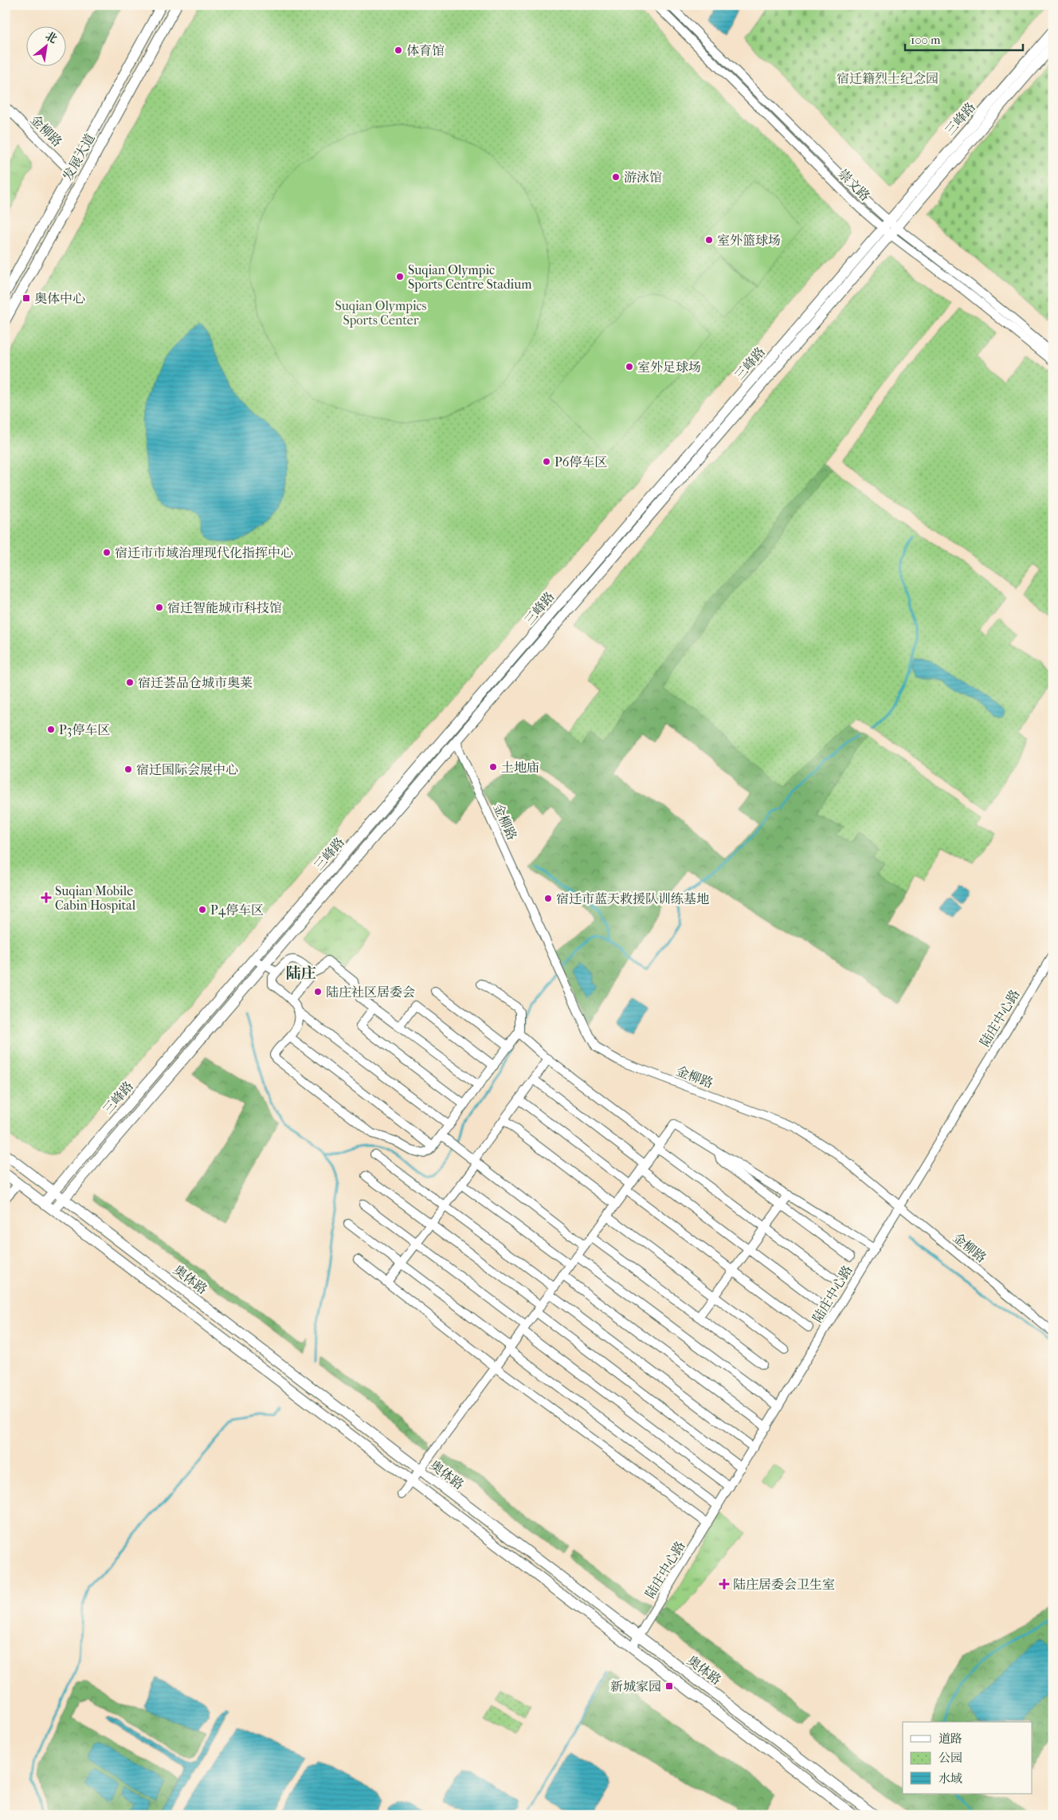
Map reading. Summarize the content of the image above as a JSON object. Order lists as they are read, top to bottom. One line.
{"streets":{"main road":["三峰路","发展大道","奥体路"],"street":["金柳路","崇文路","陆庄中心路"]},"crossings":[["三峰路","金柳路"],["三峰路","崇文路"],["三峰路","奥体路"],["金柳路","发展大道"],["金柳路","陆庄中心路"],["陆庄中心路","奥体路"]],"districts":["陆庄"],"parks":["宿迁籍烈士纪念园","Suqian Olympics Sports Center"],"places":{"other":["体育馆","游泳馆","室外篮球场","Suqian Olympic Sports Centre Stadium","室外足球场","P6停车区","宿迁市市域治理现代化指挥中心","宿迁智能城市科技馆","宿迁荟品仓城市奥莱","P3停车区","土地庙","宿迁国际会展中心","宿迁市蓝天救援队训练基地","P4停车区","陆庄社区居委会"],"transit":["奥体中心","新城家园"],"health":["Suqian Mobile Cabin Hospital","陆庄居委会卫生室"]},"legend":["道路","公园","水域"],"scale_bar":"100 m","north":"top right"}
